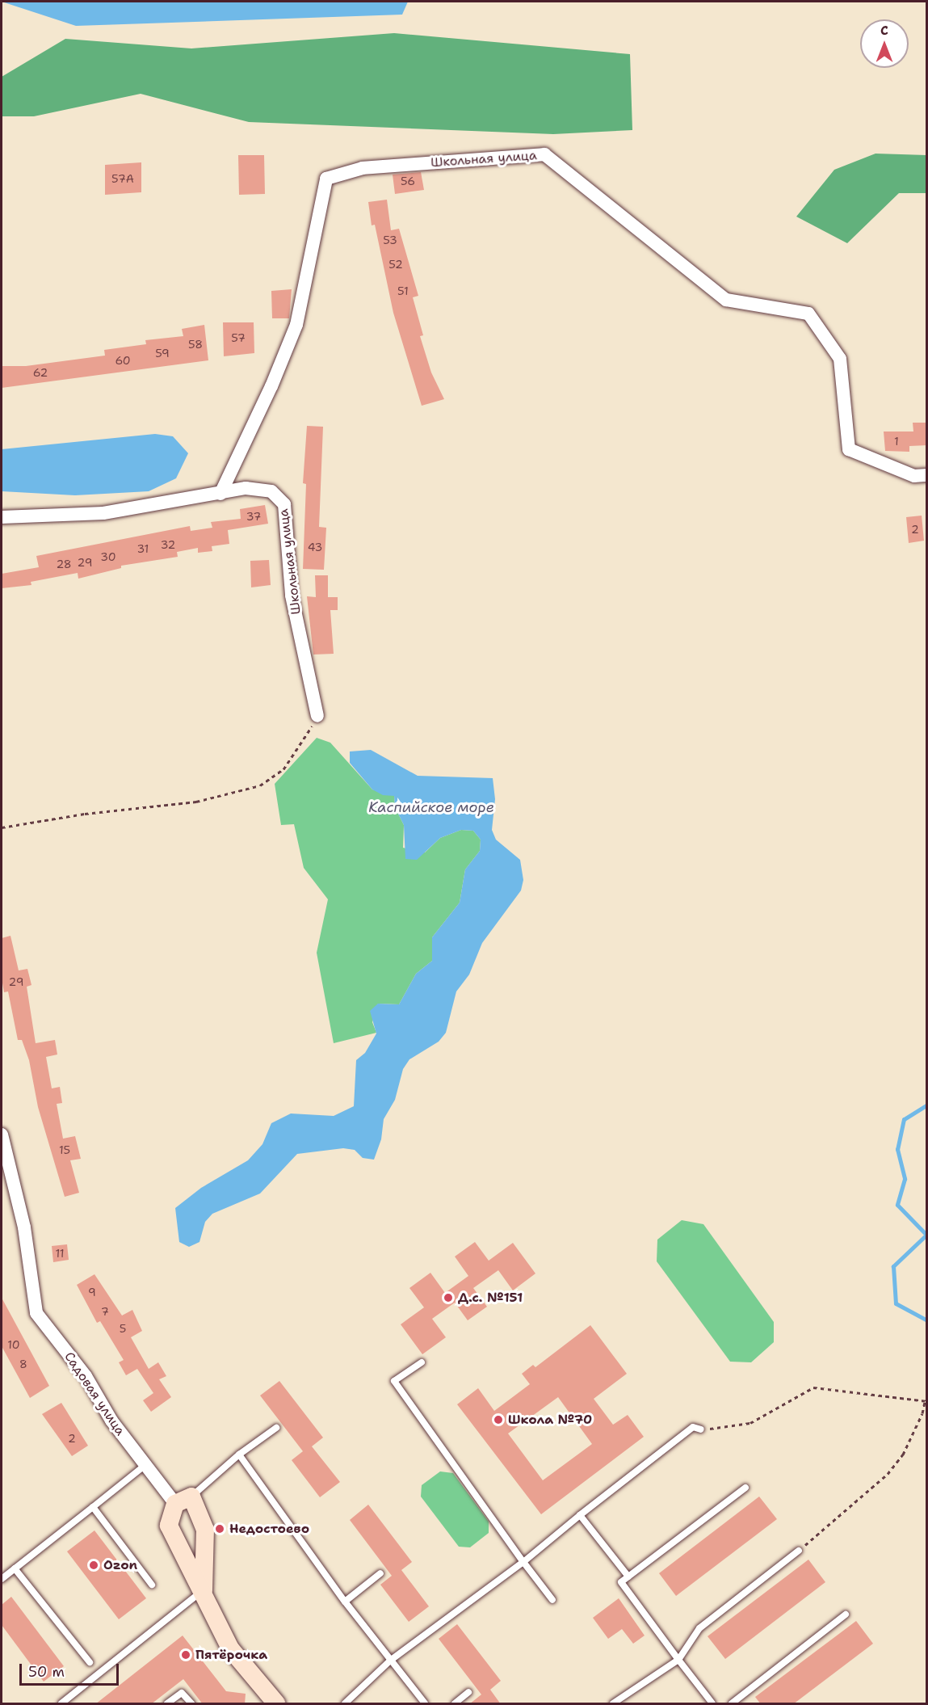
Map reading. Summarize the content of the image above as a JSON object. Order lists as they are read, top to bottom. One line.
{"streets":{"street":["Школьная улица","Садовая улица"]},"water":["Каспийское море"],"places":["Д.с. №151","Школа №70","Недостоево","Ozon","Пятёрочка"],"house_numbers":["57А","56","53","52","51","57","58","59","60","62","1","37","2","32","43","31","30","29","28","29","15","11","9","7","5","10","8","2"],"scale_bar":"50 m","north":"top"}
